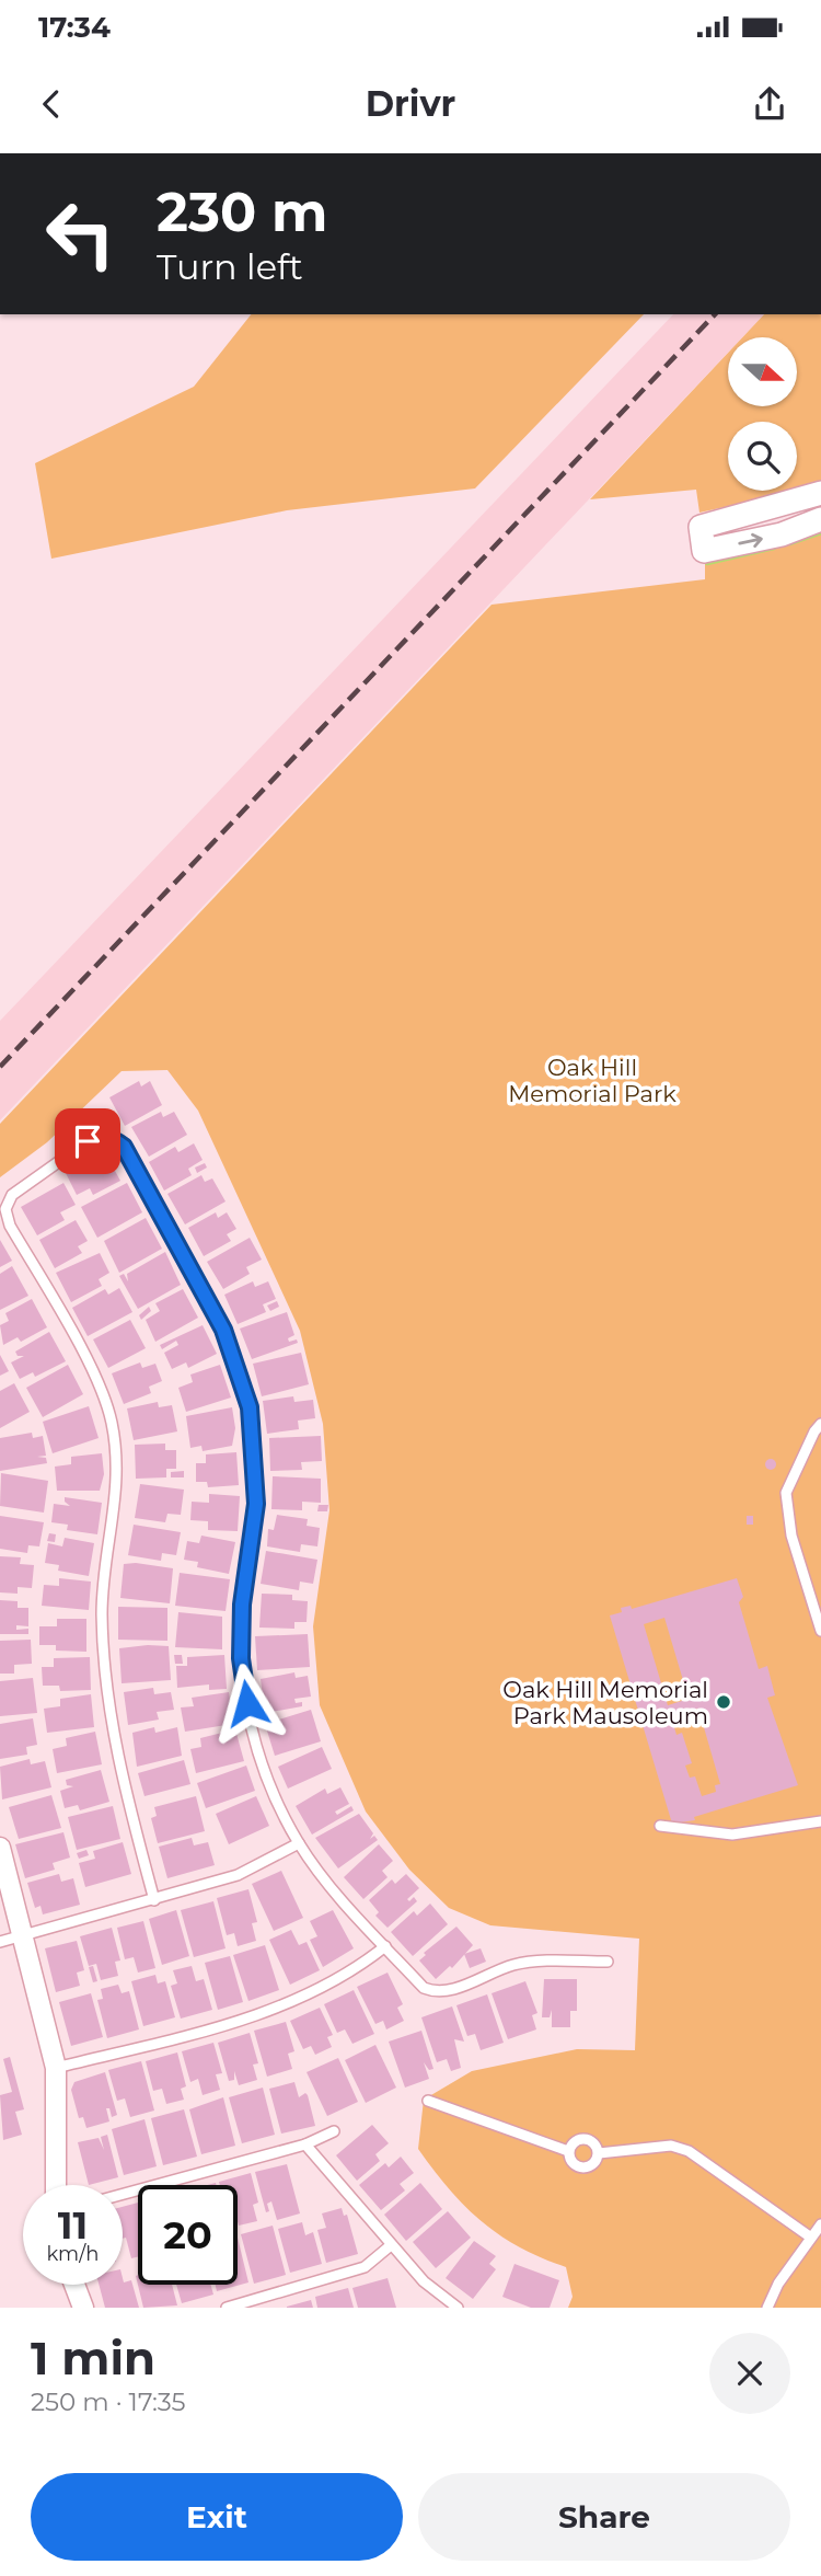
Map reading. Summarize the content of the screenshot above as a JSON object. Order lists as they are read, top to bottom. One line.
{"parks":["Oak Hill Memorial Park"],"places":["Oak Hill Memorial Park Mausoleum"],"north":"right","page":{"status":"17:34","header":"Drivr","turn":["230 m","Turn left"],"speed":"11 km/h","limit":"20","heading":["1 min","250 m · 17:35"],"buttons":["Exit","Share"]}}
